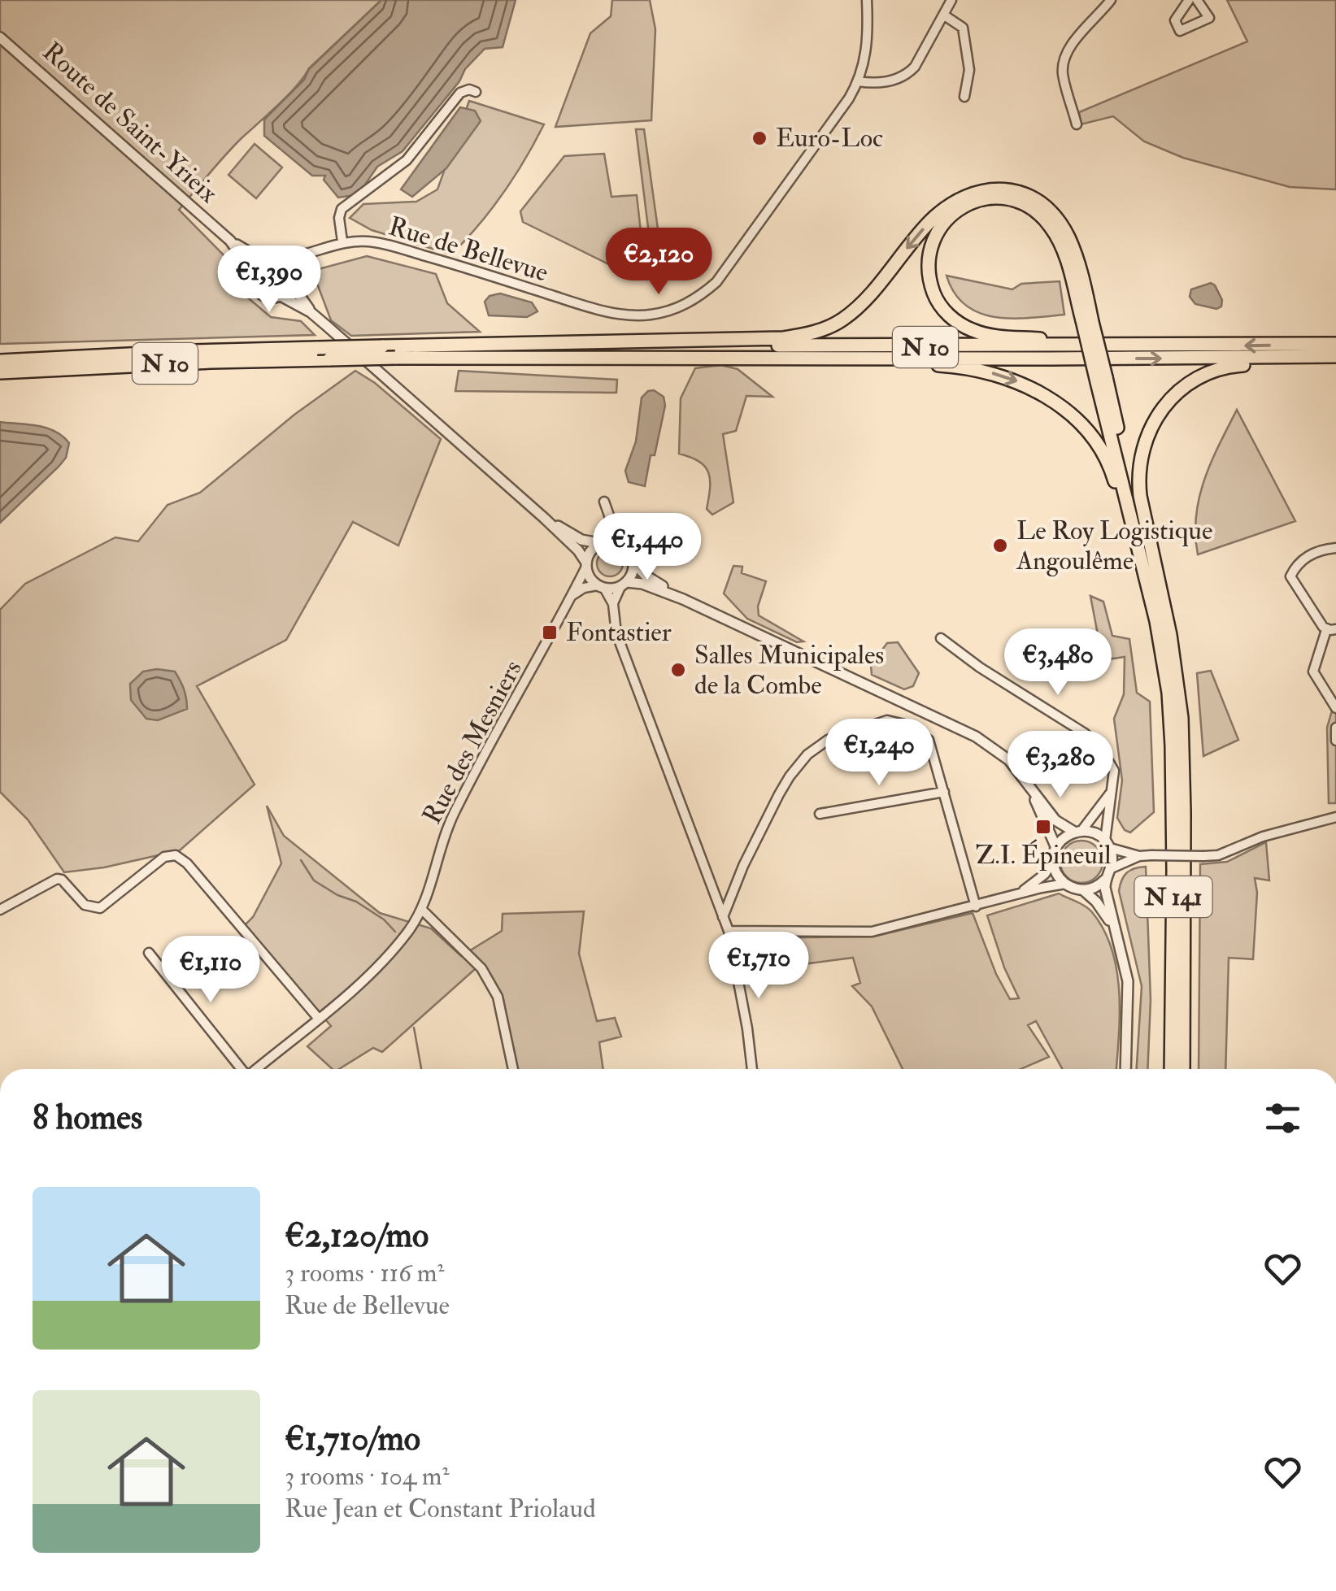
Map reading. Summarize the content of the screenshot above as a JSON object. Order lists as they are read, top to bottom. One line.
{"streets":{"highway":["N 10","N 141"],"street":["Route de Saint-Yrieix","Rue de Bellevue","Rue des Mesniers"]},"crossings":[["Route de Saint-Yrieix","Rue de Bellevue"]],"places":{"other":["Euro-Loc","Le Roy Logistique Angoulême","Salles Municipales de la Combe"],"transit":["Fontastier","Z.I. Épineuil"]},"page":{"price":["€2,120","€1,390","€1,440","€3,480","€1,240","€3,280","€1,710","€1,110"],"heading":"8 homes","list":[{"name":"€2,120/mo","note":"3 rooms · 116 m² · Rue de Bellevue"},{"name":"€1,710/mo","note":"3 rooms · 104 m² · Rue Jean et Constant Priolaud"}]}}
